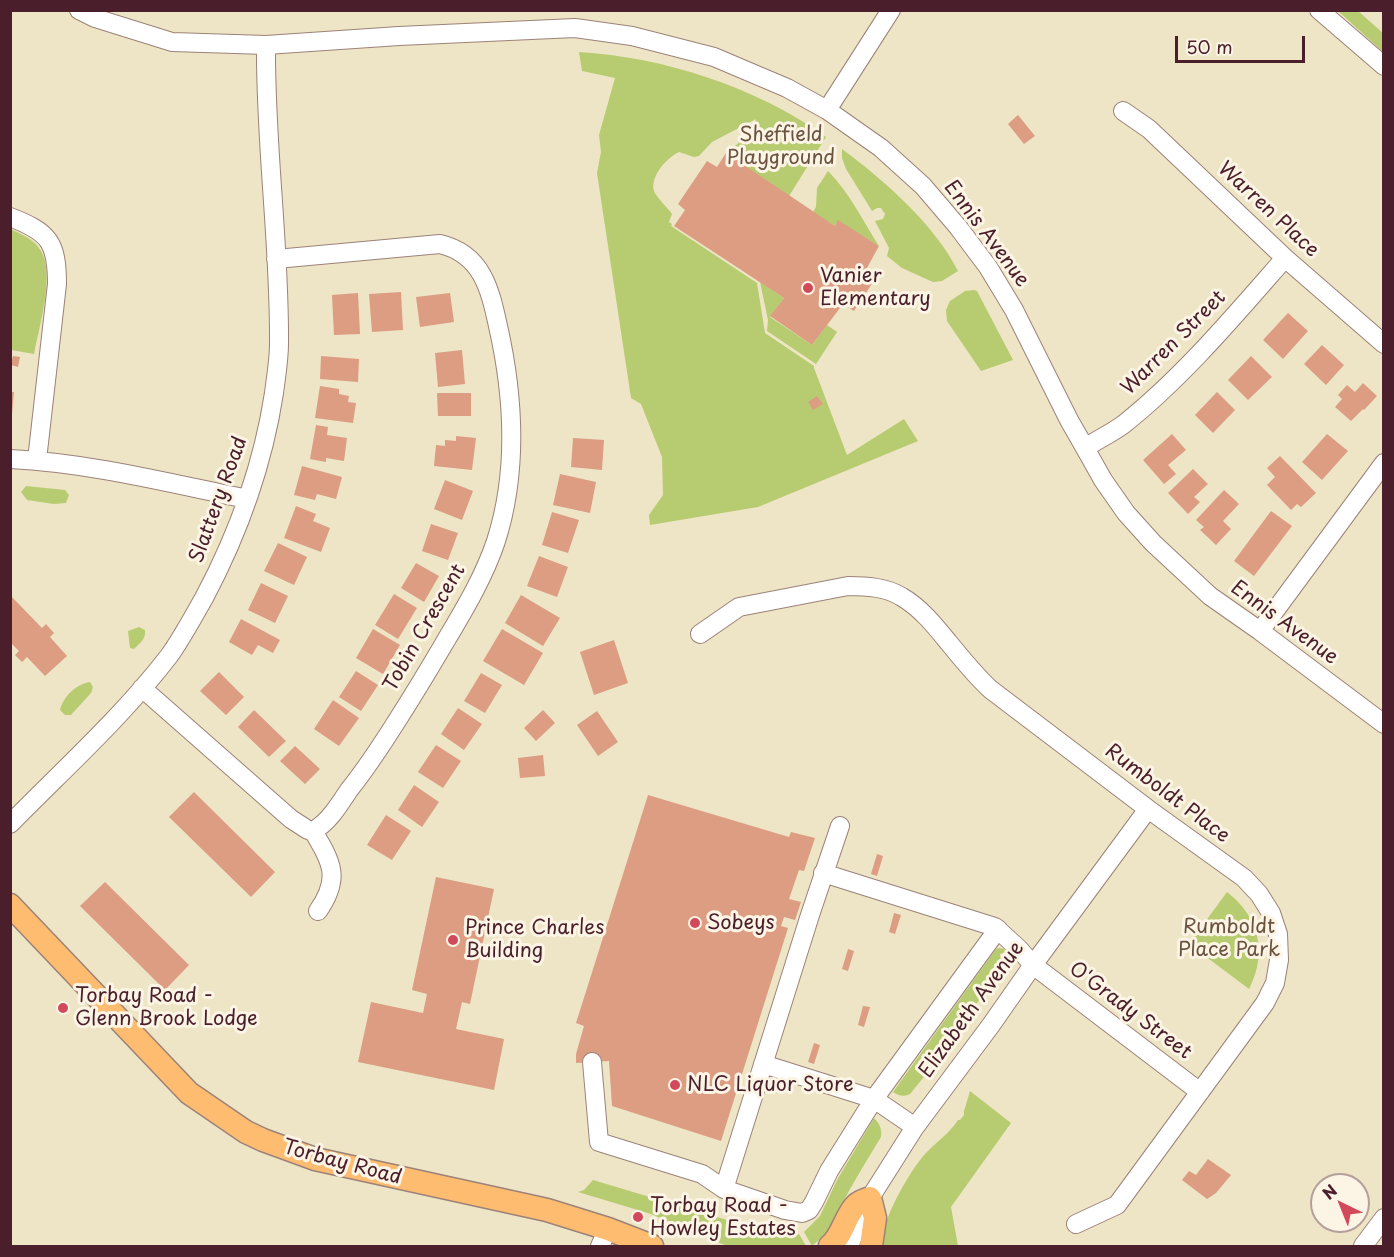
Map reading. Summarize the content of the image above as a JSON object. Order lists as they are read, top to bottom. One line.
{"streets":{"main road":["Torbay Road"],"street":["Warren Place","Ennis Avenue","Warren Street","Slattery Road","Tobin Crescent","Rumboldt Place","Elizabeth Avenue","O'Grady Street"]},"crossings":[["Warren Place","Warren Street"],["Ennis Avenue","Warren Street"],["Ennis Avenue","Slattery Road"],["Slattery Road","Tobin Crescent"],["Rumboldt Place","Elizabeth Avenue"],["Rumboldt Place","O'Grady Street"],["Elizabeth Avenue","O'Grady Street"]],"parks":["Sheffield Playground","Rumboldt Place Park"],"places":["Vanier Elementary","Sobeys","Prince Charles Building","Torbay Road - Glenn Brook Lodge","NLC Liquor Store","Torbay Road - Howley Estates"],"scale_bar":"50 m","north":"top left"}
